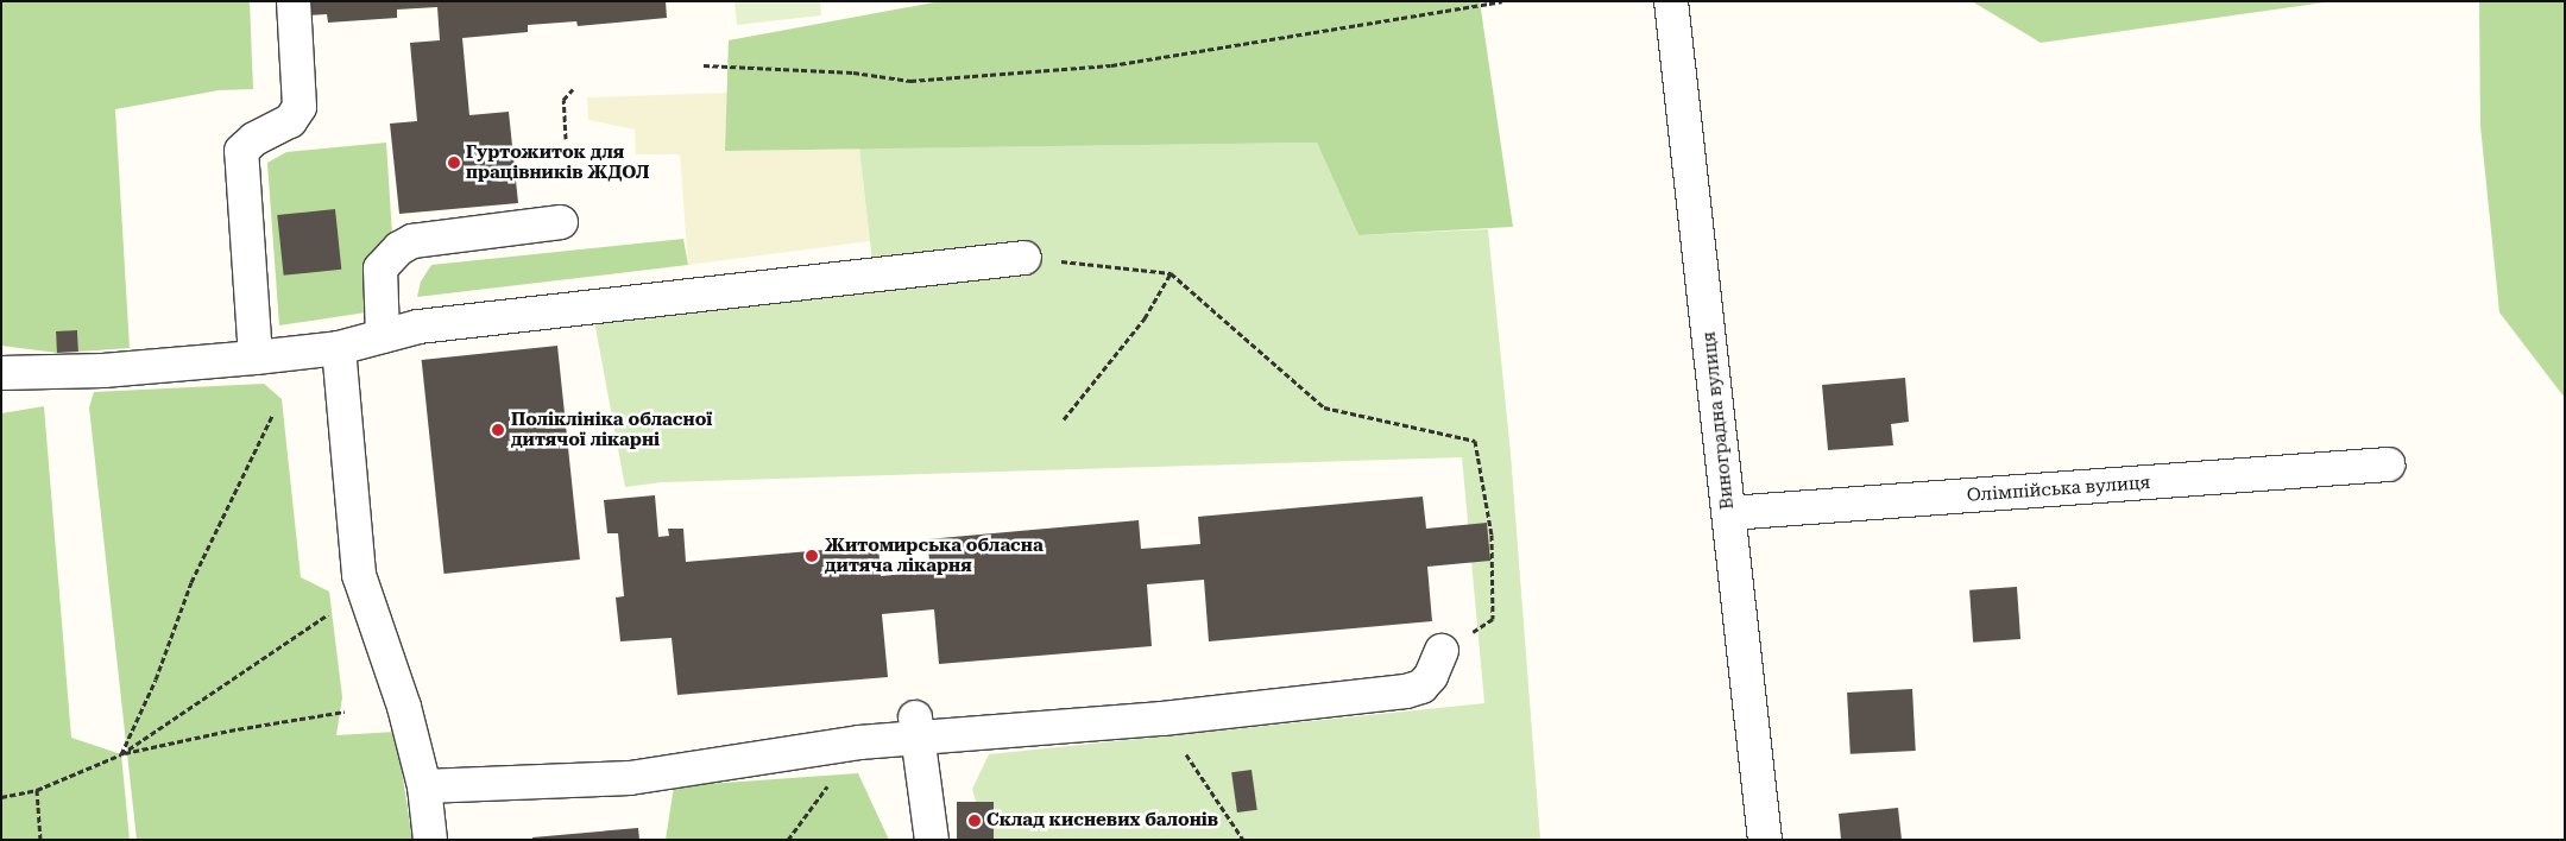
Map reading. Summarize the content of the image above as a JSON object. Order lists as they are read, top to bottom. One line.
{"streets":{"street":["Виноградна вулиця","Олімпійська вулиця"]},"crossings":[["Виноградна вулиця","Олімпійська вулиця"]],"places":["Гуртожиток для працiвникiв ЖДОЛ","Поліклініка обласної дитячої лікарні","Житомирська обласна дитяча лікарня","Склад кисневих балонів"]}
